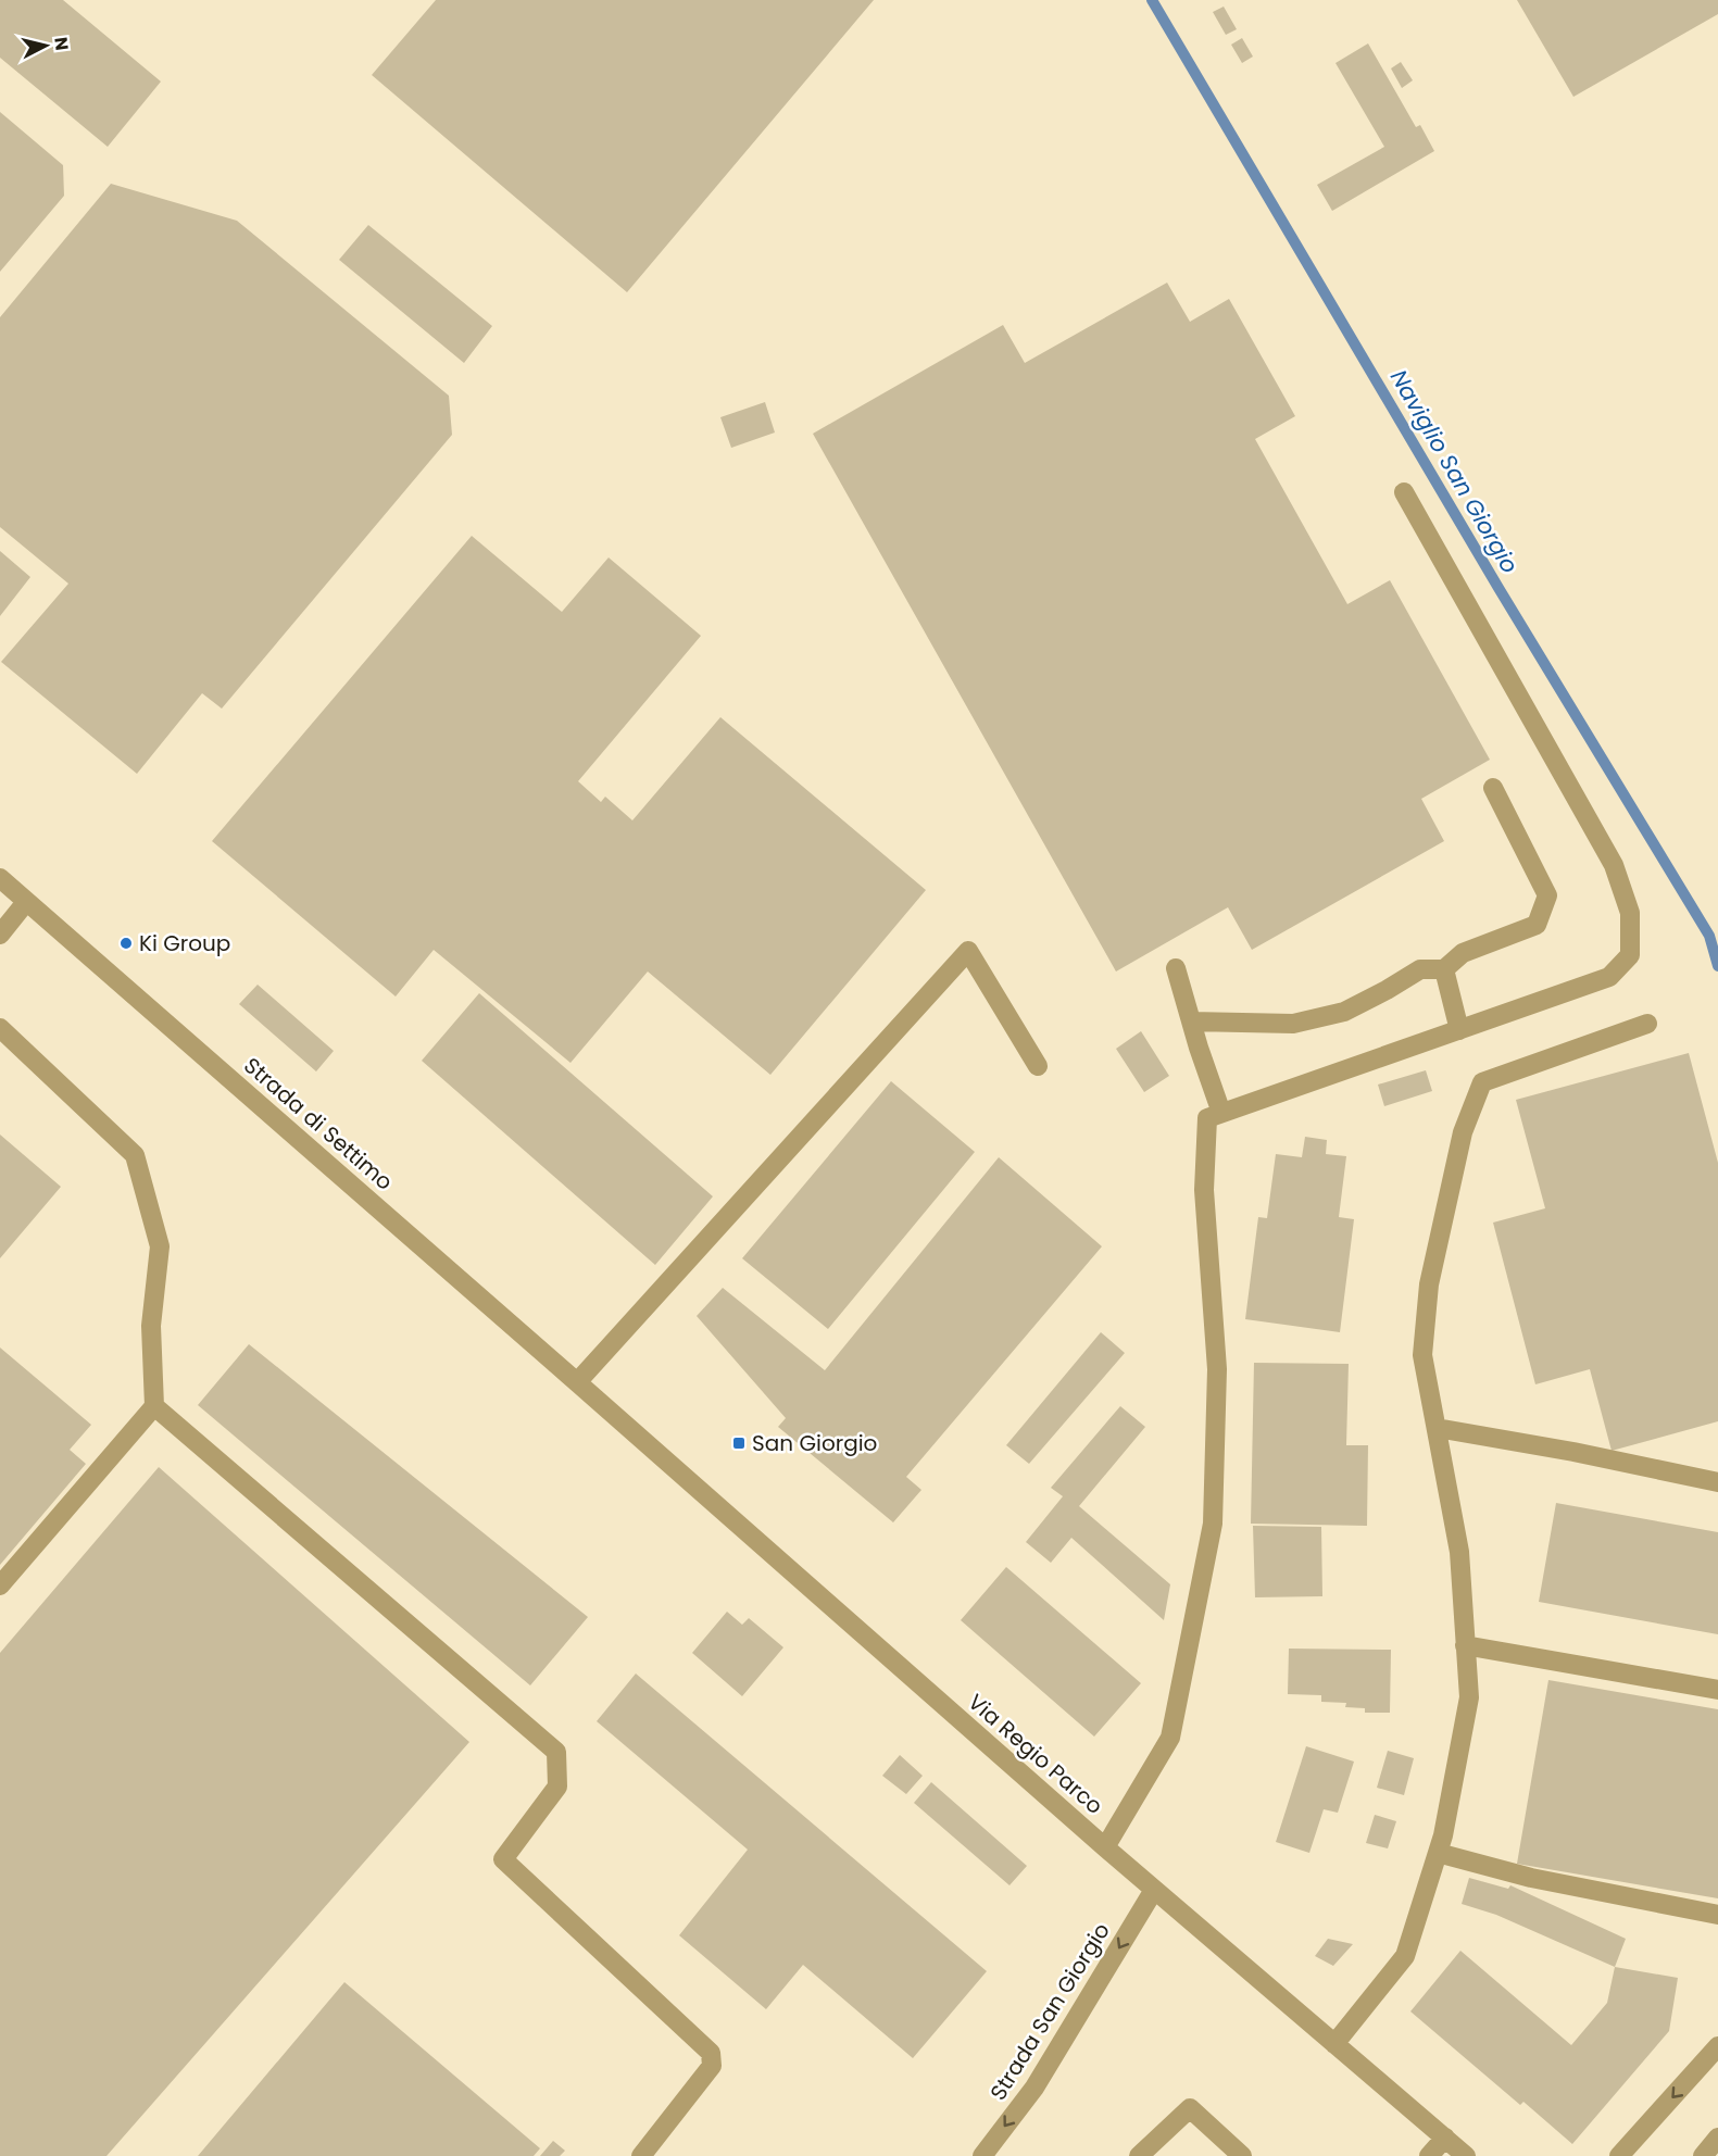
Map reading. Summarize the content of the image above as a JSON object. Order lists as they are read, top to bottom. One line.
{"streets":{"street":["Strada di Settimo","Via Regio Parco","Strada San Giorgio"]},"crossings":[["Strada di Settimo","Via Regio Parco"],["Via Regio Parco","Strada San Giorgio"]],"one_way":["Strada San Giorgio"],"water":["Naviglio San Giorgio"],"places":{"other":["Ki Group"],"transit":["San Giorgio"]},"north":"right"}
